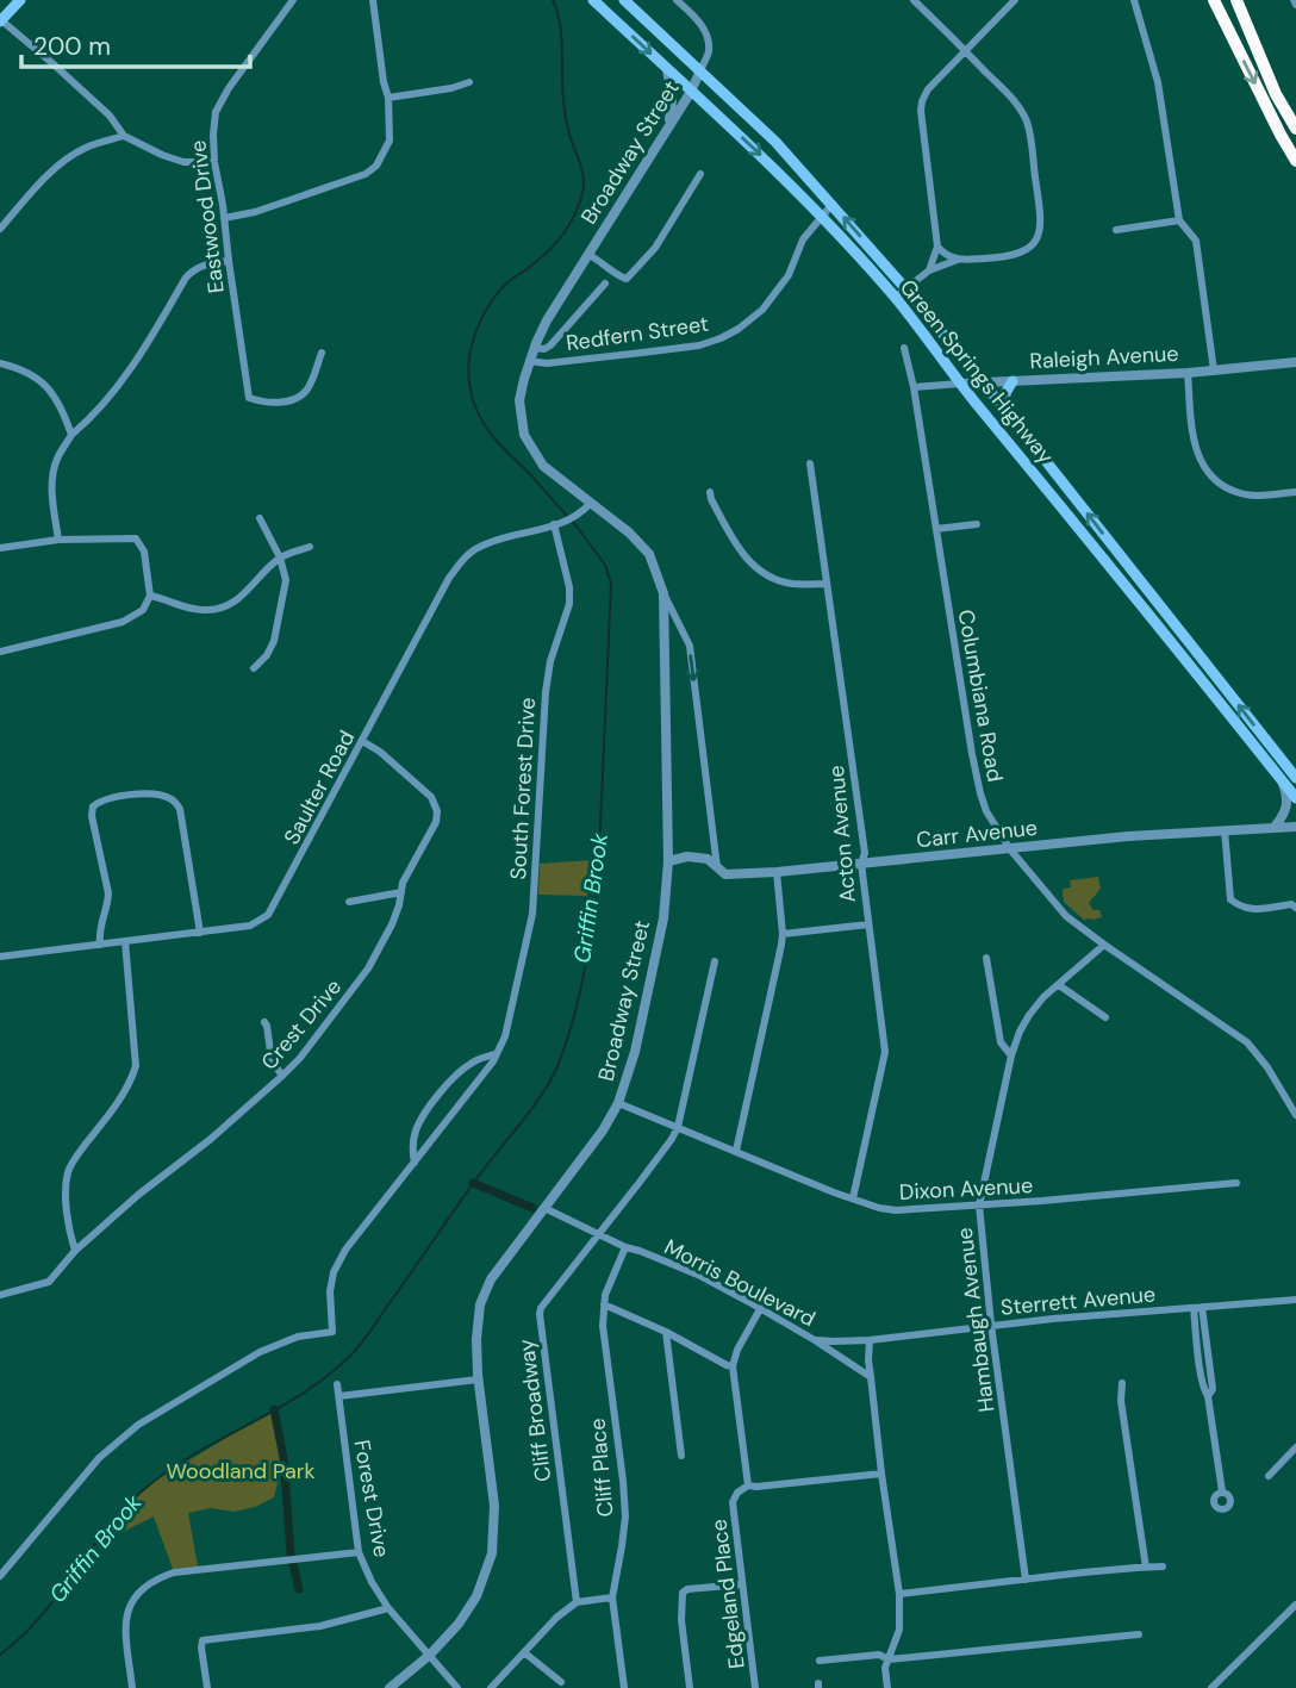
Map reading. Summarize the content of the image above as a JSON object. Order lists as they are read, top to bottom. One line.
{"streets":{"main road":["Green Springs Highway"],"street":["Broadway Street","Eastwood Drive","Redfern Street","Raleigh Avenue","Columbiana Road","Saulter Road","South Forest Drive","Acton Avenue","Carr Avenue","Crest Drive","Dixon Avenue","Morris Boulevard","Sterrett Avenue","Hambaugh Avenue","Cliff Broadway","Cliff Place","Forest Drive","Edgeland Place"]},"crossings":[["Broadway Street","Redfern Street"],["Broadway Street","Green Springs Highway"],["Broadway Street","Saulter Road"],["Broadway Street","Carr Avenue"],["Broadway Street","Dixon Avenue"],["Broadway Street","Morris Boulevard"],["Broadway Street","Forest Drive"],["Redfern Street","Green Springs Highway"],["Raleigh Avenue","Green Springs Highway"],["Raleigh Avenue","Columbiana Road"],["Columbiana Road","Carr Avenue"],["Columbiana Road","Hambaugh Avenue"],["Saulter Road","South Forest Drive"],["Saulter Road","Crest Drive"],["Acton Avenue","Carr Avenue"],["Acton Avenue","Dixon Avenue"],["Dixon Avenue","Hambaugh Avenue"],["Dixon Avenue","Cliff Broadway"],["Morris Boulevard","Sterrett Avenue"],["Morris Boulevard","Cliff Broadway"],["Morris Boulevard","Cliff Place"],["Sterrett Avenue","Hambaugh Avenue"]],"water":["Griffin Brook"],"parks":["Woodland Park"],"scale_bar":"200 m"}
